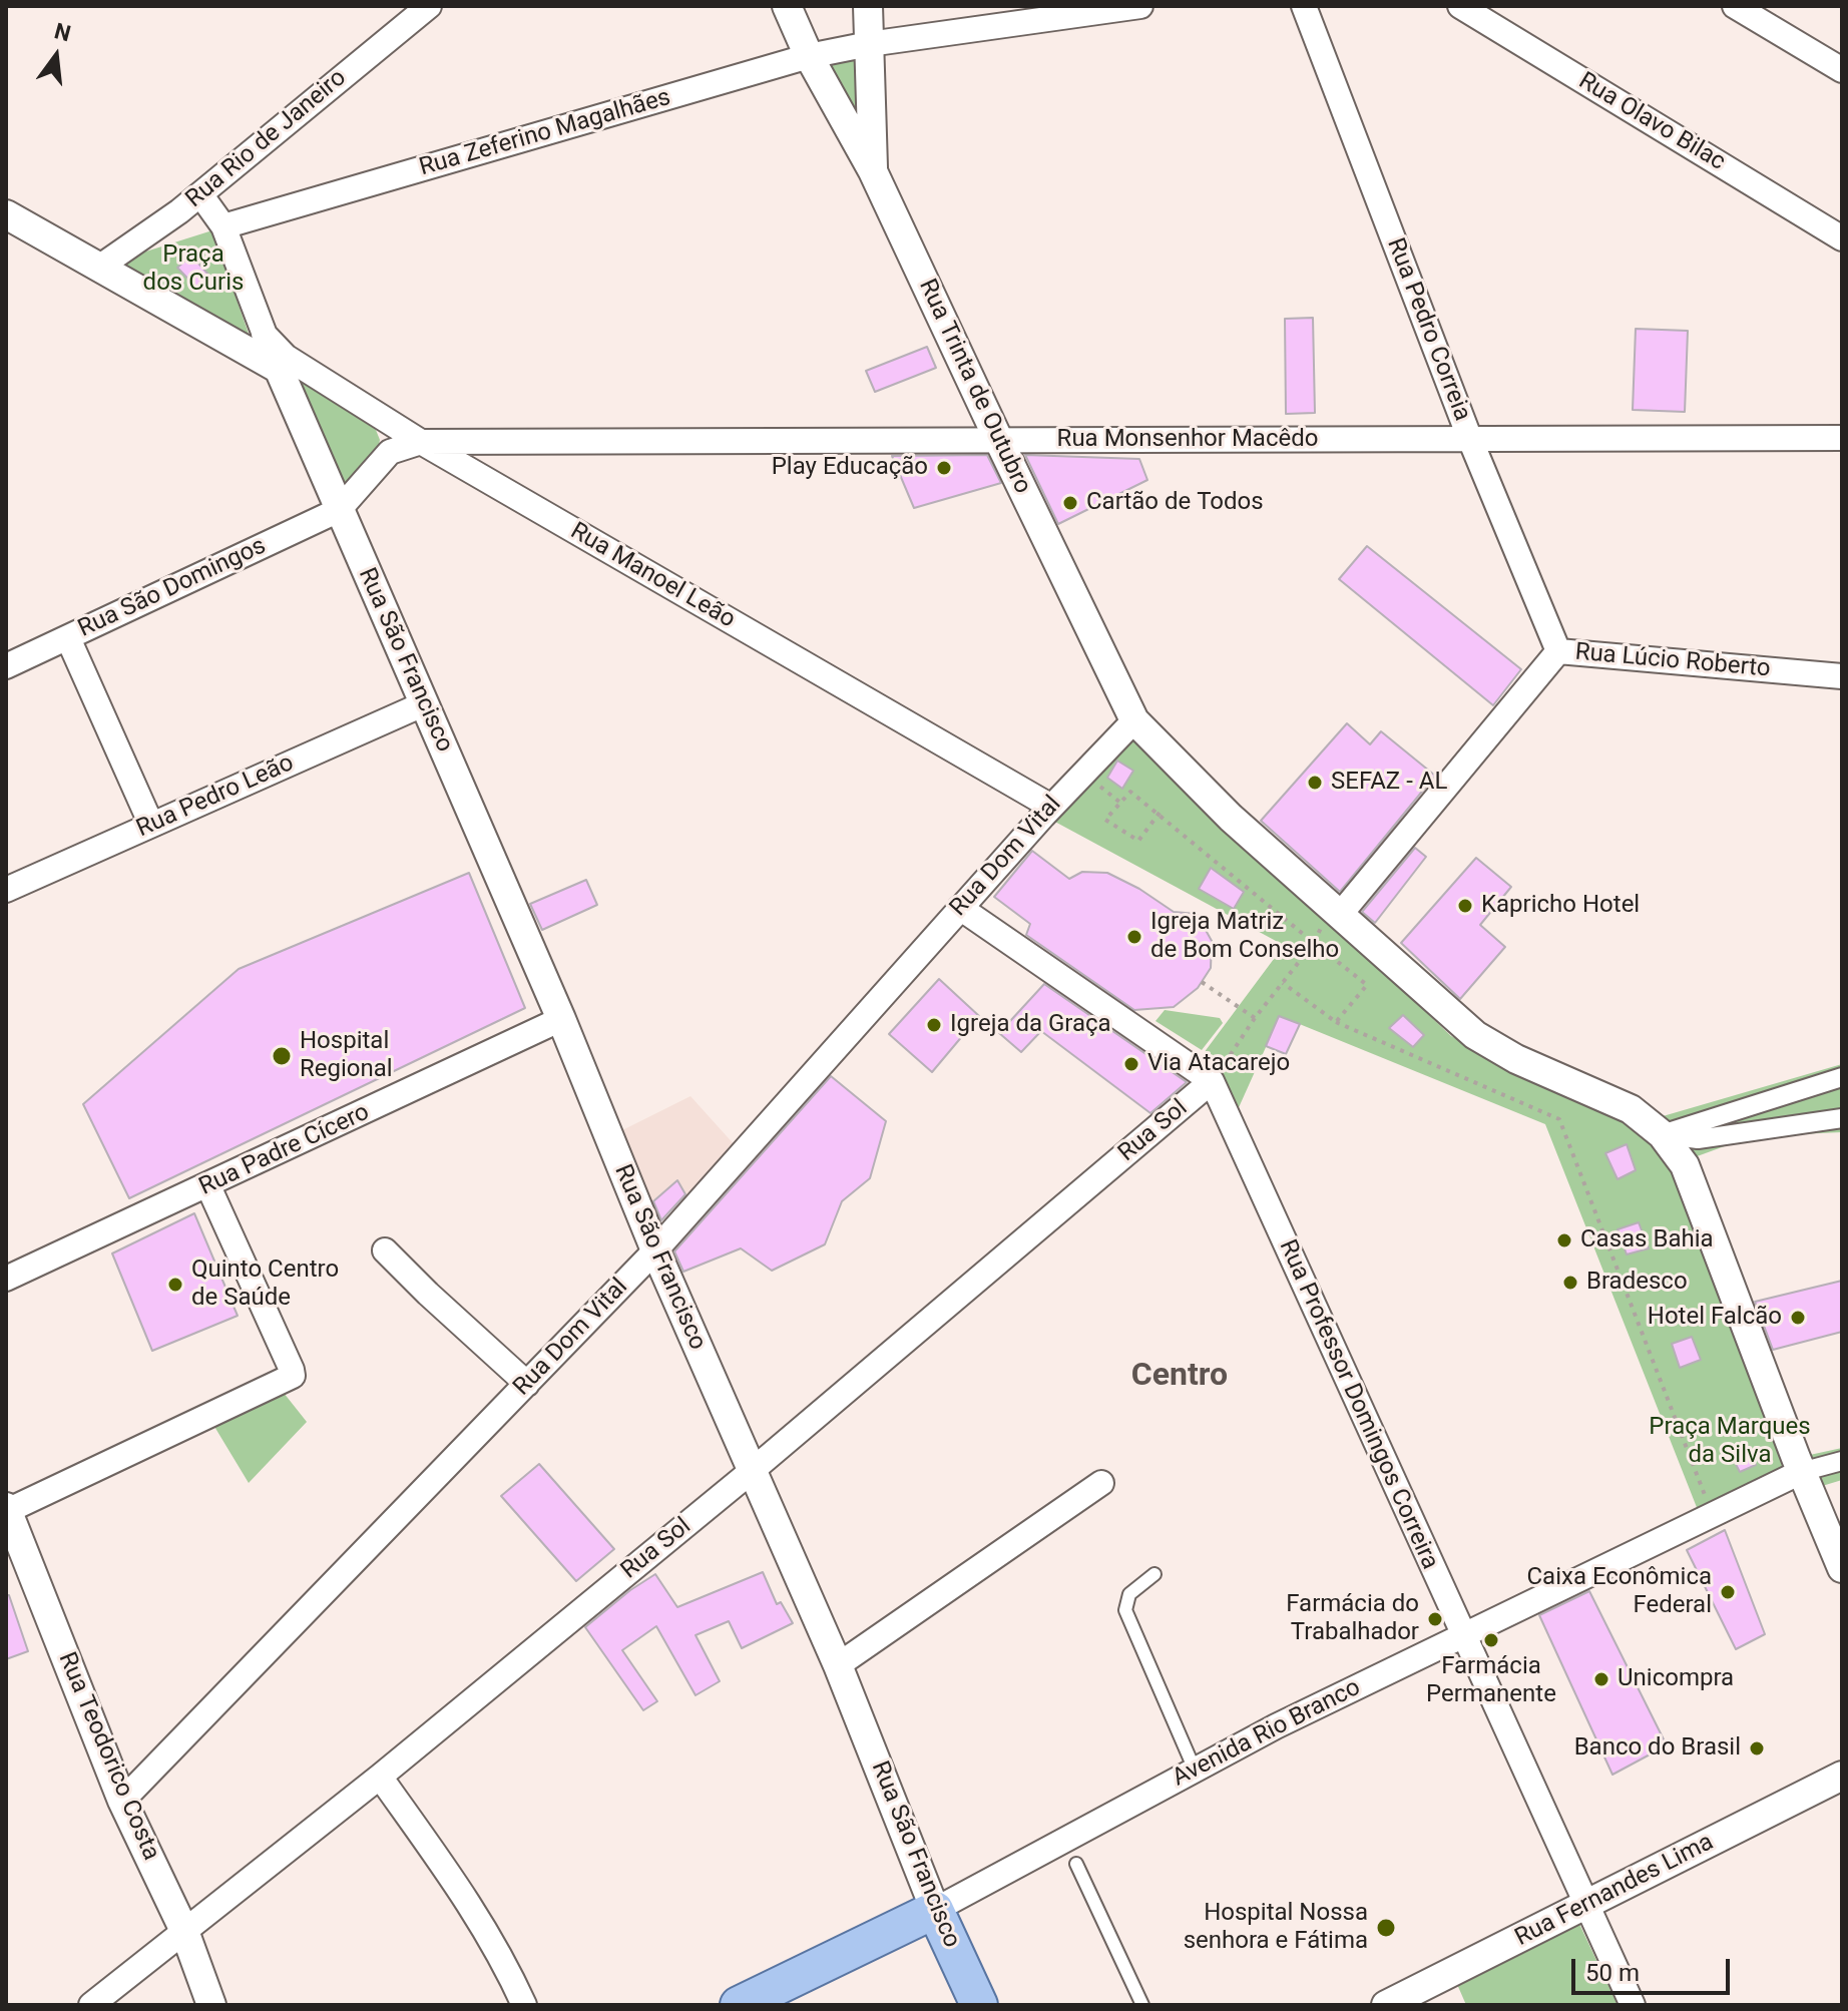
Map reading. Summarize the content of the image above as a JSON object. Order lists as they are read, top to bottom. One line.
{"streets":{"main road":["Rua São Francisco","Avenida Rio Branco"],"street":["Rua Olavo Bilac","Rua Zeferino Magalhães","Rua Rio de Janeiro","Rua Pedro Correia","Rua Trinta de Outubro","Rua Monsenhor Macêdo","Rua Manoel Leão","Rua São Domingos","Rua Lúcio Roberto","Rua Pedro Leão","Rua Dom Vital","Rua Sol","Rua Padre Cícero","Rua Professor Domingos Correira","Rua Teodorico Costa","Rua Fernandes Lima"]},"crossings":[["Rua Zeferino Magalhães","Rua Trinta de Outubro"],["Rua Pedro Correia","Rua Monsenhor Macêdo"],["Rua Pedro Correia","Rua Lúcio Roberto"],["Rua Trinta de Outubro","Rua Monsenhor Macêdo"],["Rua Trinta de Outubro","Rua Lúcio Roberto"],["Rua Trinta de Outubro","Rua Dom Vital"],["Rua Trinta de Outubro","Avenida Rio Branco"],["Rua Monsenhor Macêdo","Rua Manoel Leão"],["Rua Monsenhor Macêdo","Rua São Domingos"],["Rua Monsenhor Macêdo","Rua São Francisco"],["Rua Manoel Leão","Rua Dom Vital"],["Rua São Domingos","Rua São Francisco"],["Rua São Francisco","Rua Pedro Leão"],["Rua São Francisco","Rua Dom Vital"],["Rua São Francisco","Rua Sol"],["Rua São Francisco","Rua Padre Cícero"],["Rua São Francisco","Avenida Rio Branco"],["Rua Dom Vital","Rua Teodorico Costa"],["Rua Sol","Rua Professor Domingos Correira"],["Rua Sol","Rua Teodorico Costa"],["Rua Professor Domingos Correira","Avenida Rio Branco"],["Rua Professor Domingos Correira","Rua Fernandes Lima"]],"districts":["Centro"],"parks":["Praça dos Curis","Praça Marques da Silva"],"places":["Play Educação","Cartão de Todos","SEFAZ - AL","Kapricho Hotel","Igreja Matriz de Bom Conselho","Igreja da Graça","Hospital Regional","Via Atacarejo","Casas Bahia","Bradesco","Quinto Centro de Saúde","Hotel Falcão","Caixa Econômica Federal","Farmácia do Trabalhador","Farmácia Permanente","Unicompra","Banco do Brasil","Hospital Nossa senhora e Fátima"],"scale_bar":"50 m","north":"top"}
